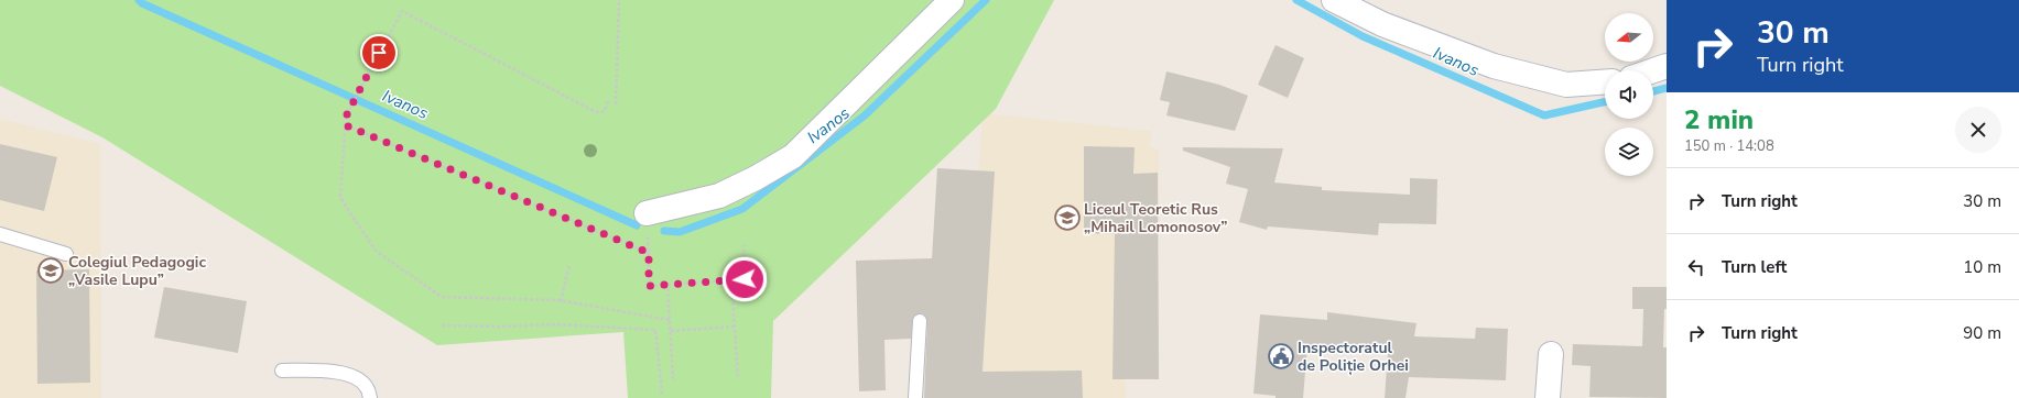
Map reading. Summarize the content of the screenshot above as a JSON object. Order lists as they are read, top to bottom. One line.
{"water":["Ivanos"],"places":{"school or university":["Liceul Teoretic Rus „Mihail Lomonosov”","Colegiul Pedagogic „Vasile Lupu”"],"public building":["Inspectoratul de Poliție Orhei"]},"north":"left","page":{"turn":["30 m","Turn right"],"heading":["2 min","150 m · 14:08"],"list":[{"name":"Turn right","value":"30 m"},{"name":"Turn left","value":"10 m"},{"name":"Turn right","value":"90 m"}]}}
